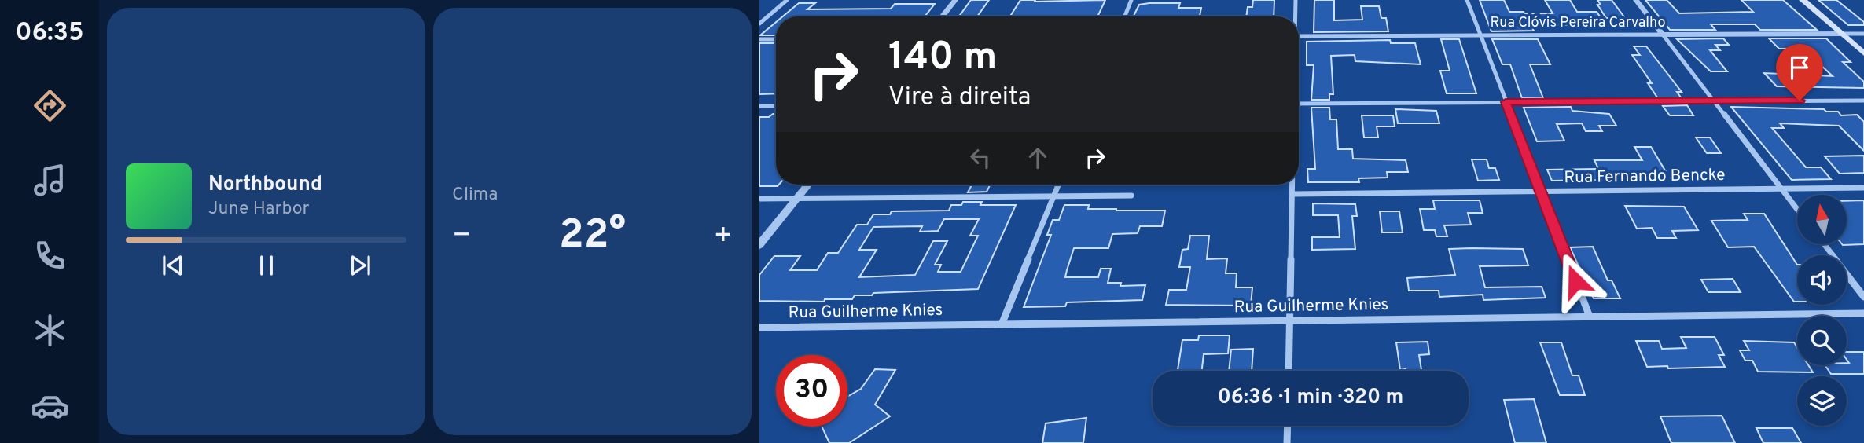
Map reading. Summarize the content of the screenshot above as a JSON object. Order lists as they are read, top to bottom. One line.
{"streets":{"street":["Rua Clóvis Pereira Carvalho","Rua Fernando Bencke","Rua Guilherme Knies"]},"north":"top","page":{"tabs":"06:35","tile":"Clima","turn":["140 m","Vire à direita"],"song":["Northbound","June Harbor"],"heat":["−","22°","+"],"limit":"30","trip":"06:36 · 1 min · 320 m"}}
